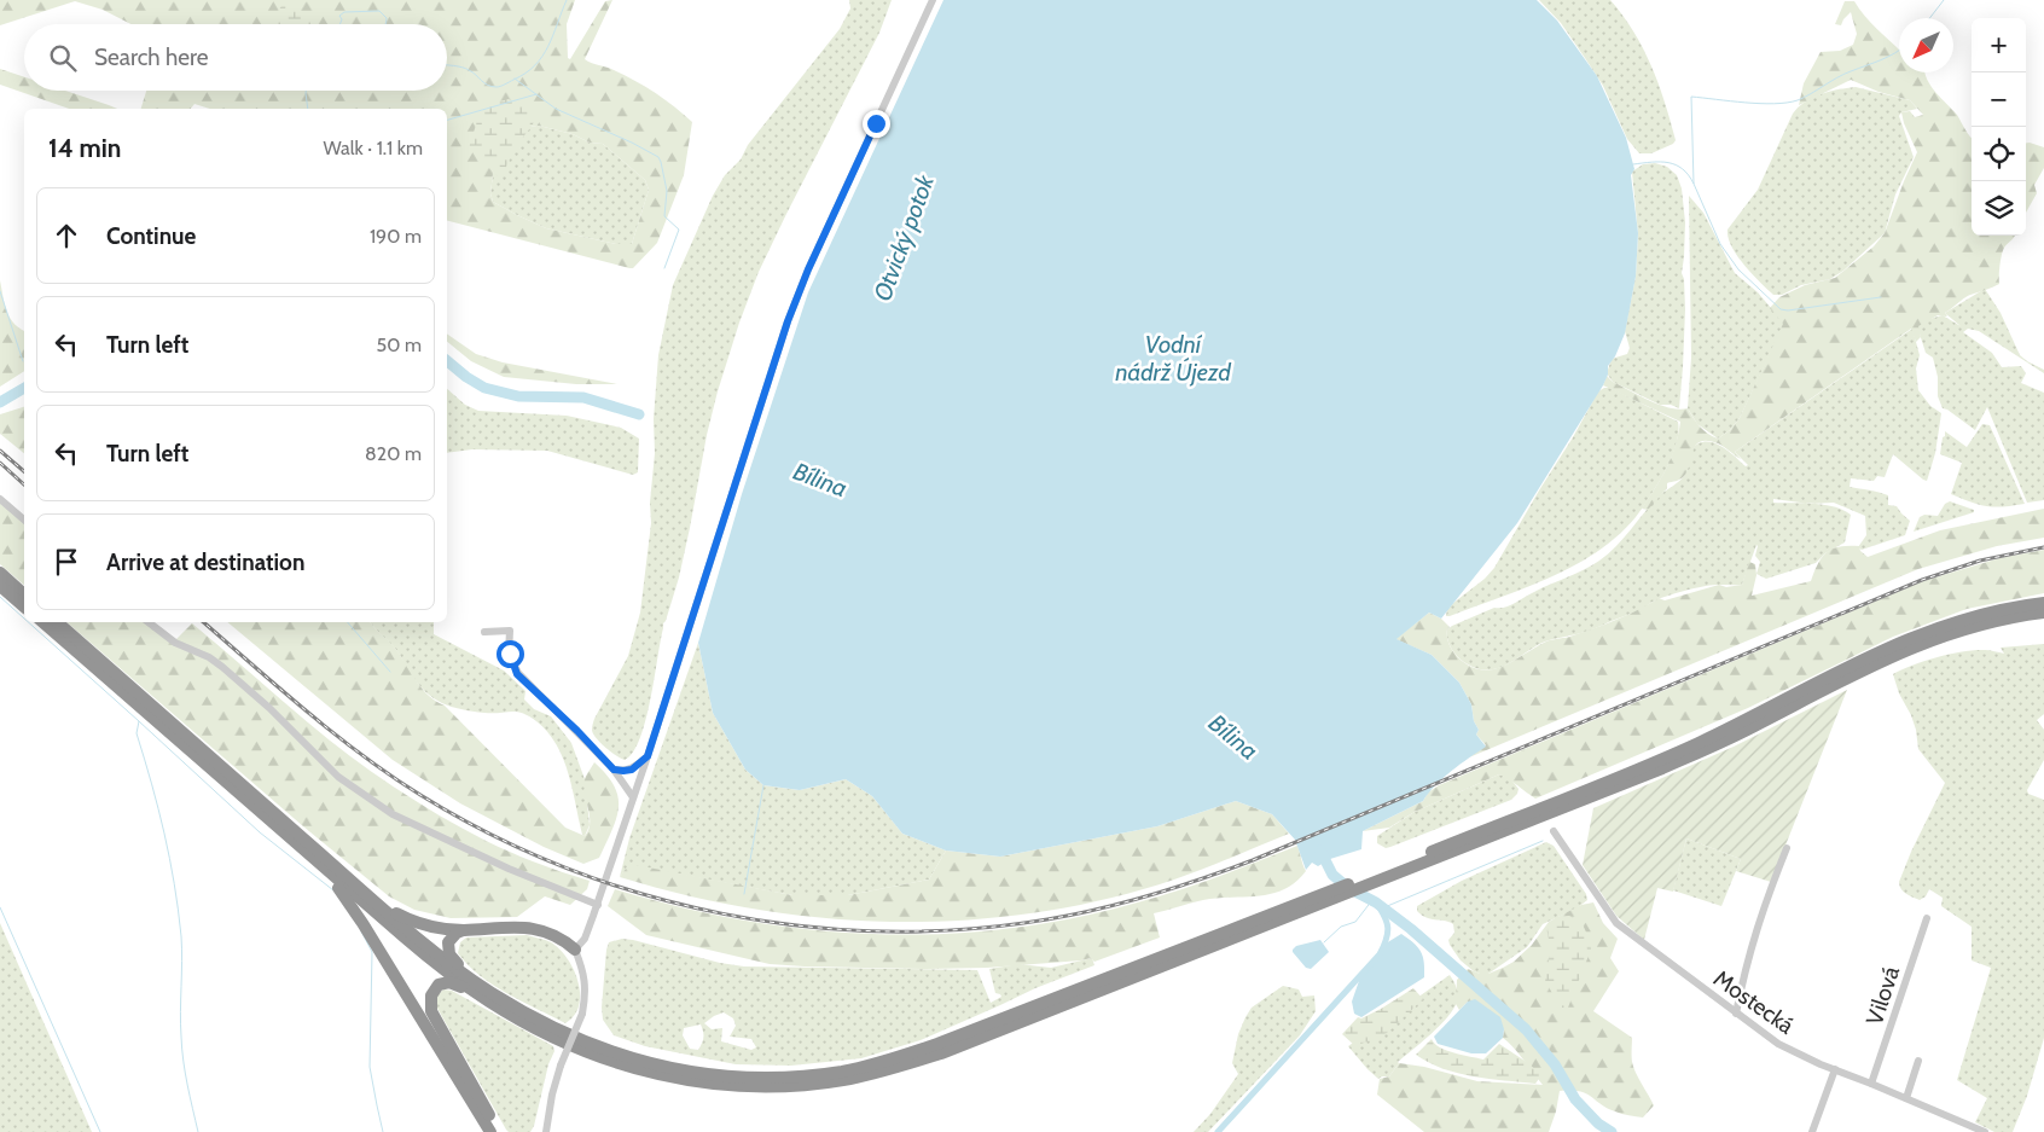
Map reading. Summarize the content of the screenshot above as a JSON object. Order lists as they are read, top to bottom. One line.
{"streets":{"street":["Vilová","Mostecká"]},"crossings":[["Vilová","Mostecká"]],"water":["Otvický potok","Vodní nádrž Újezd","Bílina"],"north":"bottom left","page":{"map_buttons":["+","−"],"search":"Search here","heading":["14 min","Walk · 1.1 km"],"list":[["Continue","190 m"],["Turn left","50 m"],["Turn left","820 m"],"Arrive at destination"]}}
